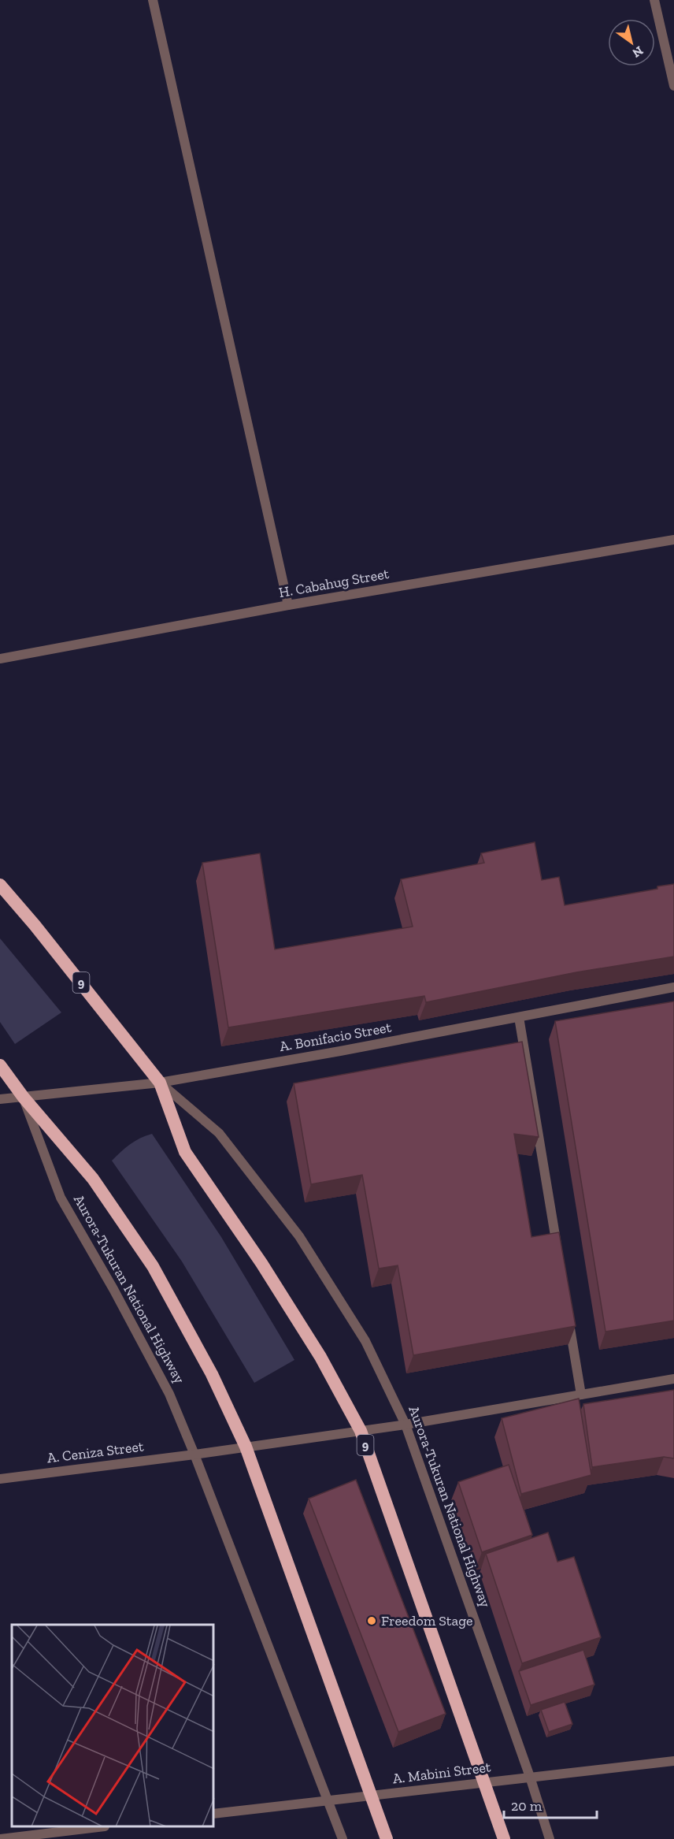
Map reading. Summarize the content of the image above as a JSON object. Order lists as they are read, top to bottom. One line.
{"streets":{"highway":["9","Aurora-Tukuran National Highway"],"street":["H. Cabahug Street","A. Bonifacio Street","A. Ceniza Street","A. Mabini Street"]},"crossings":[["A. Bonifacio Street","Aurora-Tukuran National Highway"],["Aurora-Tukuran National Highway","A. Ceniza Street"],["Aurora-Tukuran National Highway","A. Mabini Street"]],"places":["Freedom Stage"],"scale_bar":"20 m","north":"bottom right"}
